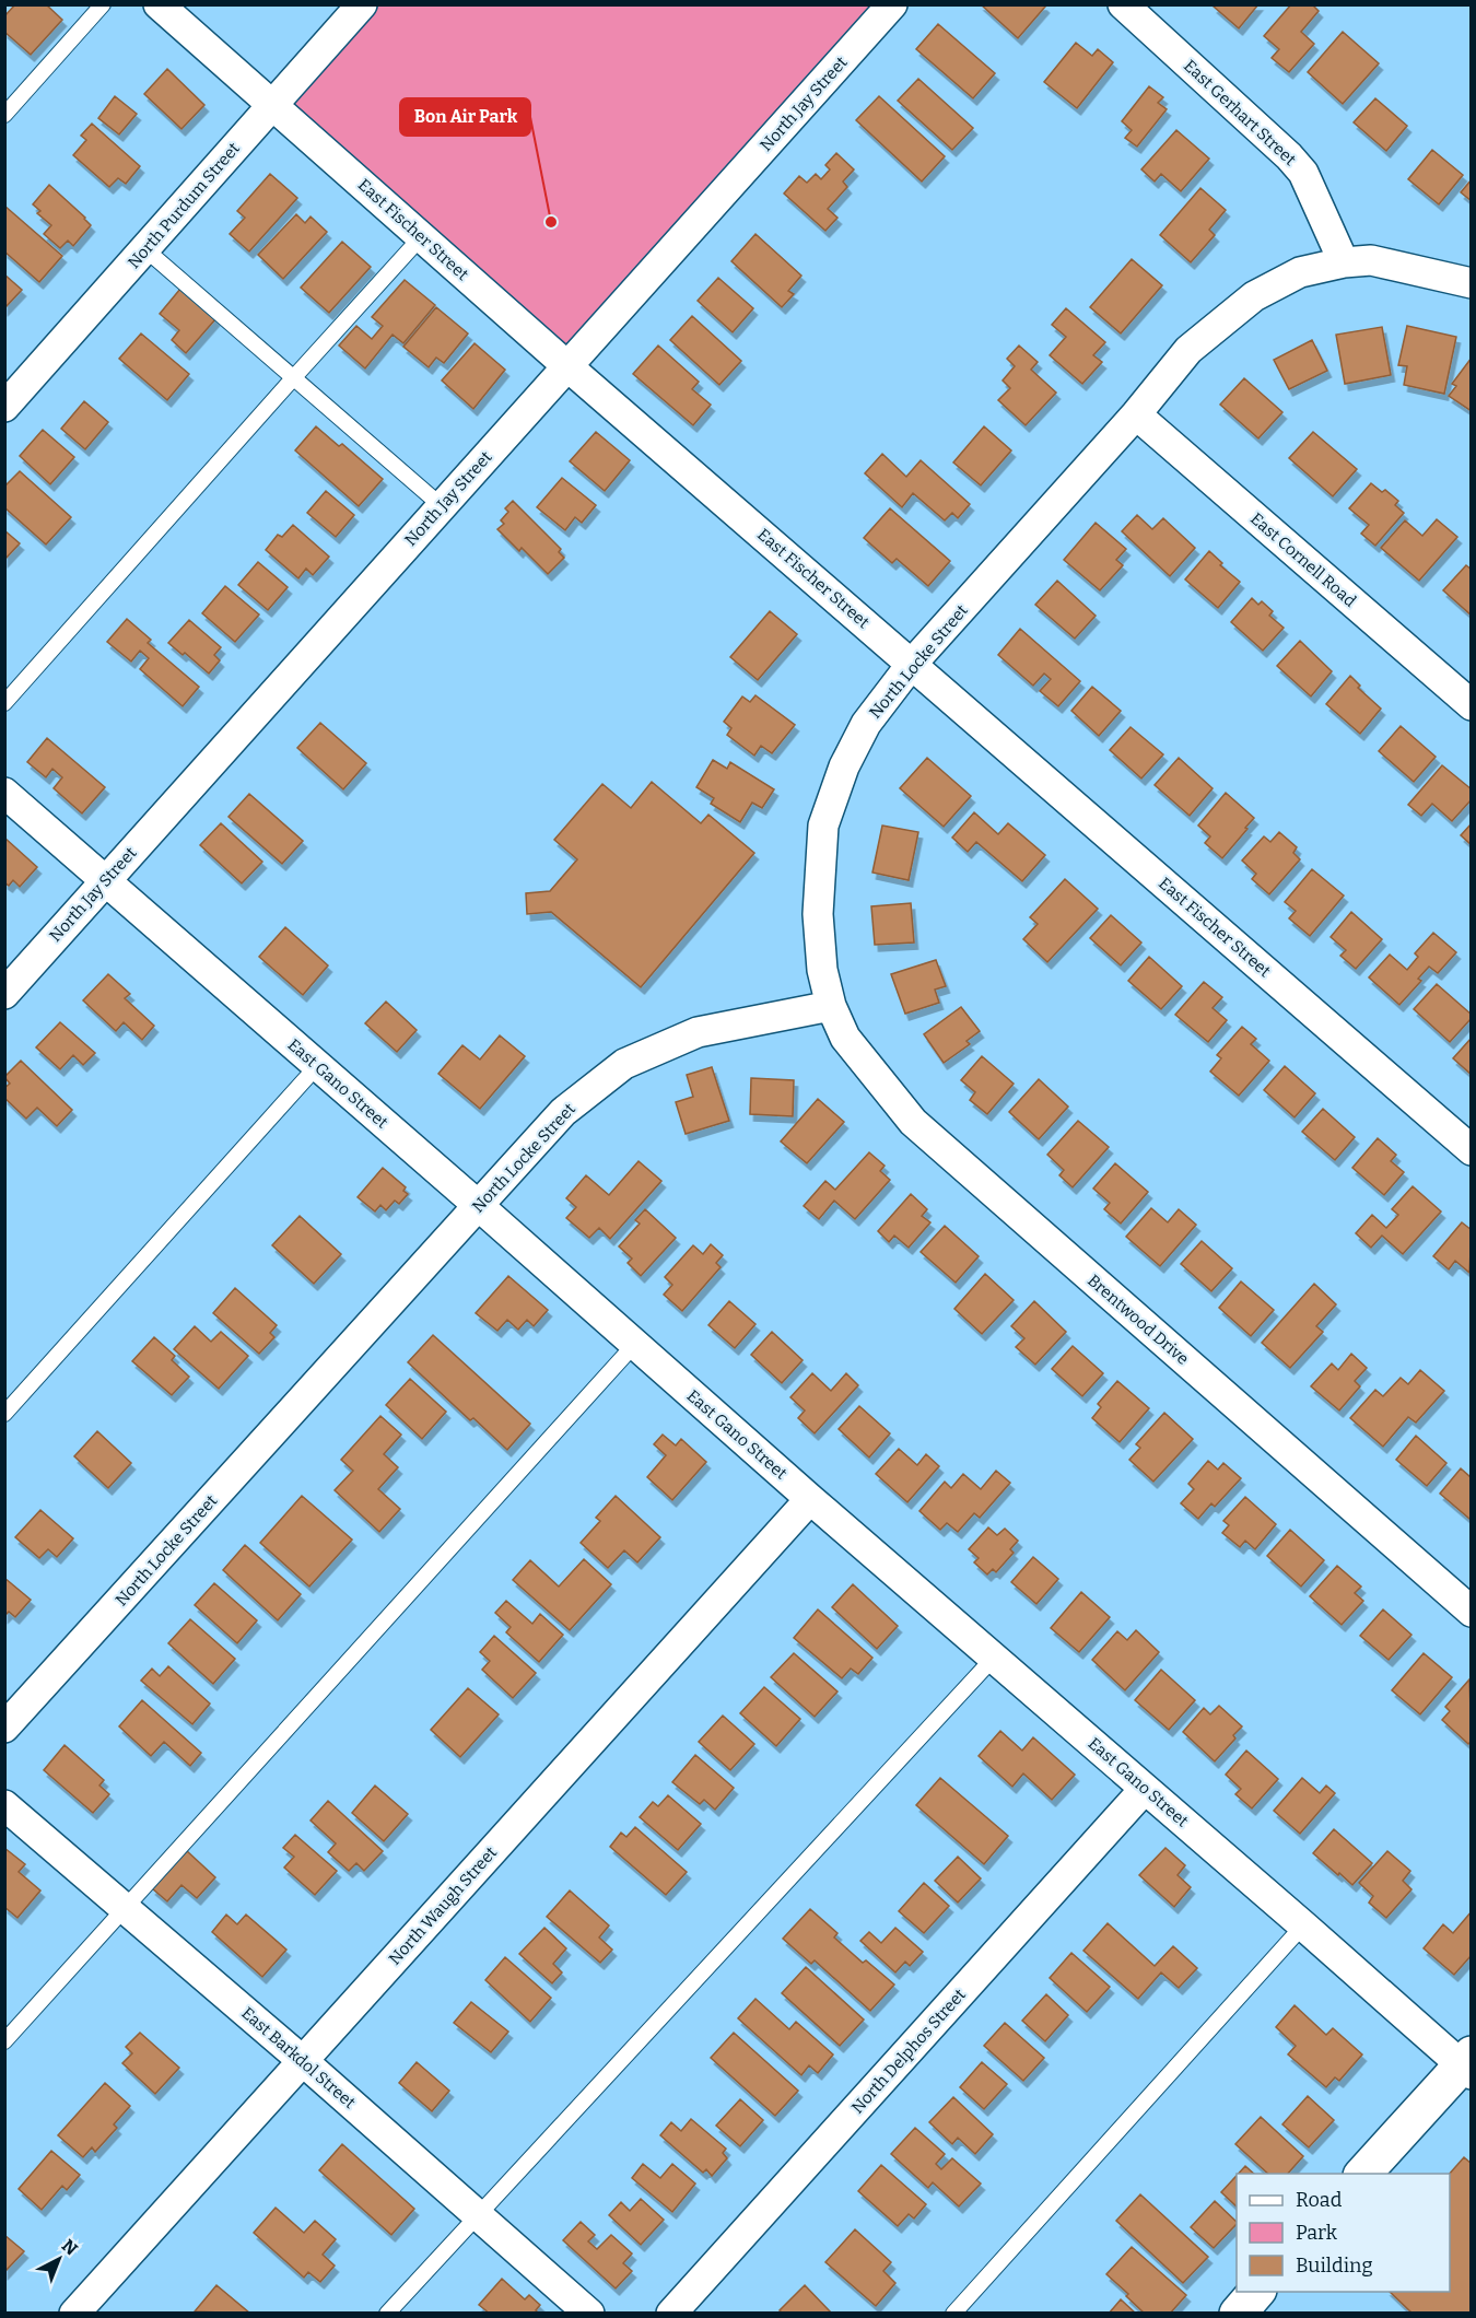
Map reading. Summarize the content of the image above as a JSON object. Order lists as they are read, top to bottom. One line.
{"streets":{"street":["North Jay Street","East Gerhart Street","North Purdum Street","East Fischer Street","East Cornell Road","North Locke Street","East Gano Street","Brentwood Drive","North Waugh Street","North Delphos Street","East Barkdol Street"]},"crossings":[["North Jay Street","East Fischer Street"],["North Jay Street","East Gano Street"],["East Gerhart Street","North Locke Street"],["North Purdum Street","East Fischer Street"],["East Fischer Street","North Locke Street"],["East Cornell Road","North Locke Street"],["North Locke Street","East Gano Street"],["North Locke Street","Brentwood Drive"],["East Gano Street","North Waugh Street"],["East Gano Street","North Delphos Street"],["North Waugh Street","East Barkdol Street"]],"places":["Bon Air Park"],"legend":["Road","Park","Building"],"north":"top right"}
